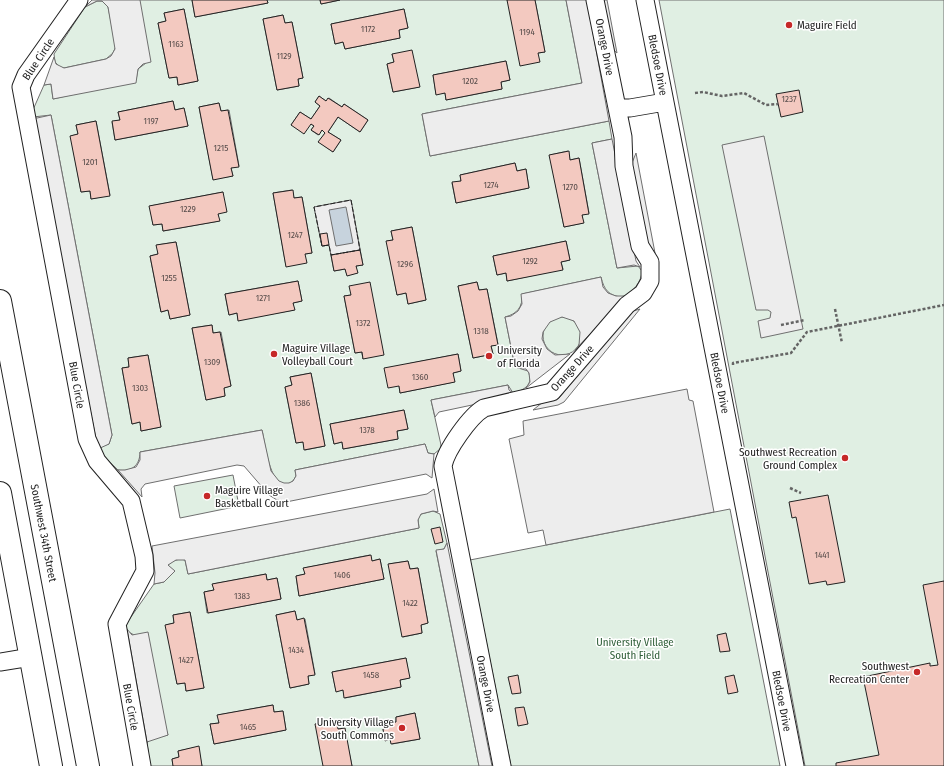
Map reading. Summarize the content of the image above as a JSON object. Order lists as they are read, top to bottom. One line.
{"streets":{"main road":["Southwest 34th Street"],"street":["Orange Drive","Blue Circle","Bledsoe Drive"]},"parks":["University Village South Field"],"places":["Maguire Field","Maguire Village Volleyball Court","University of Florida","Southwest Recreation Ground Complex","Maguire Village Basketball Court","Southwest Recreation Center","University Village South Commons"],"house_numbers":["1172","1194","1163","1129","1202","1237","1197","1215","1201","1274","1270","1229","1247","1292","1296","1255","1271","1372","1318","1309","1360","1303","1386","1378","1441","1406","1383","1422","1434","1427","1458","1465"]}
